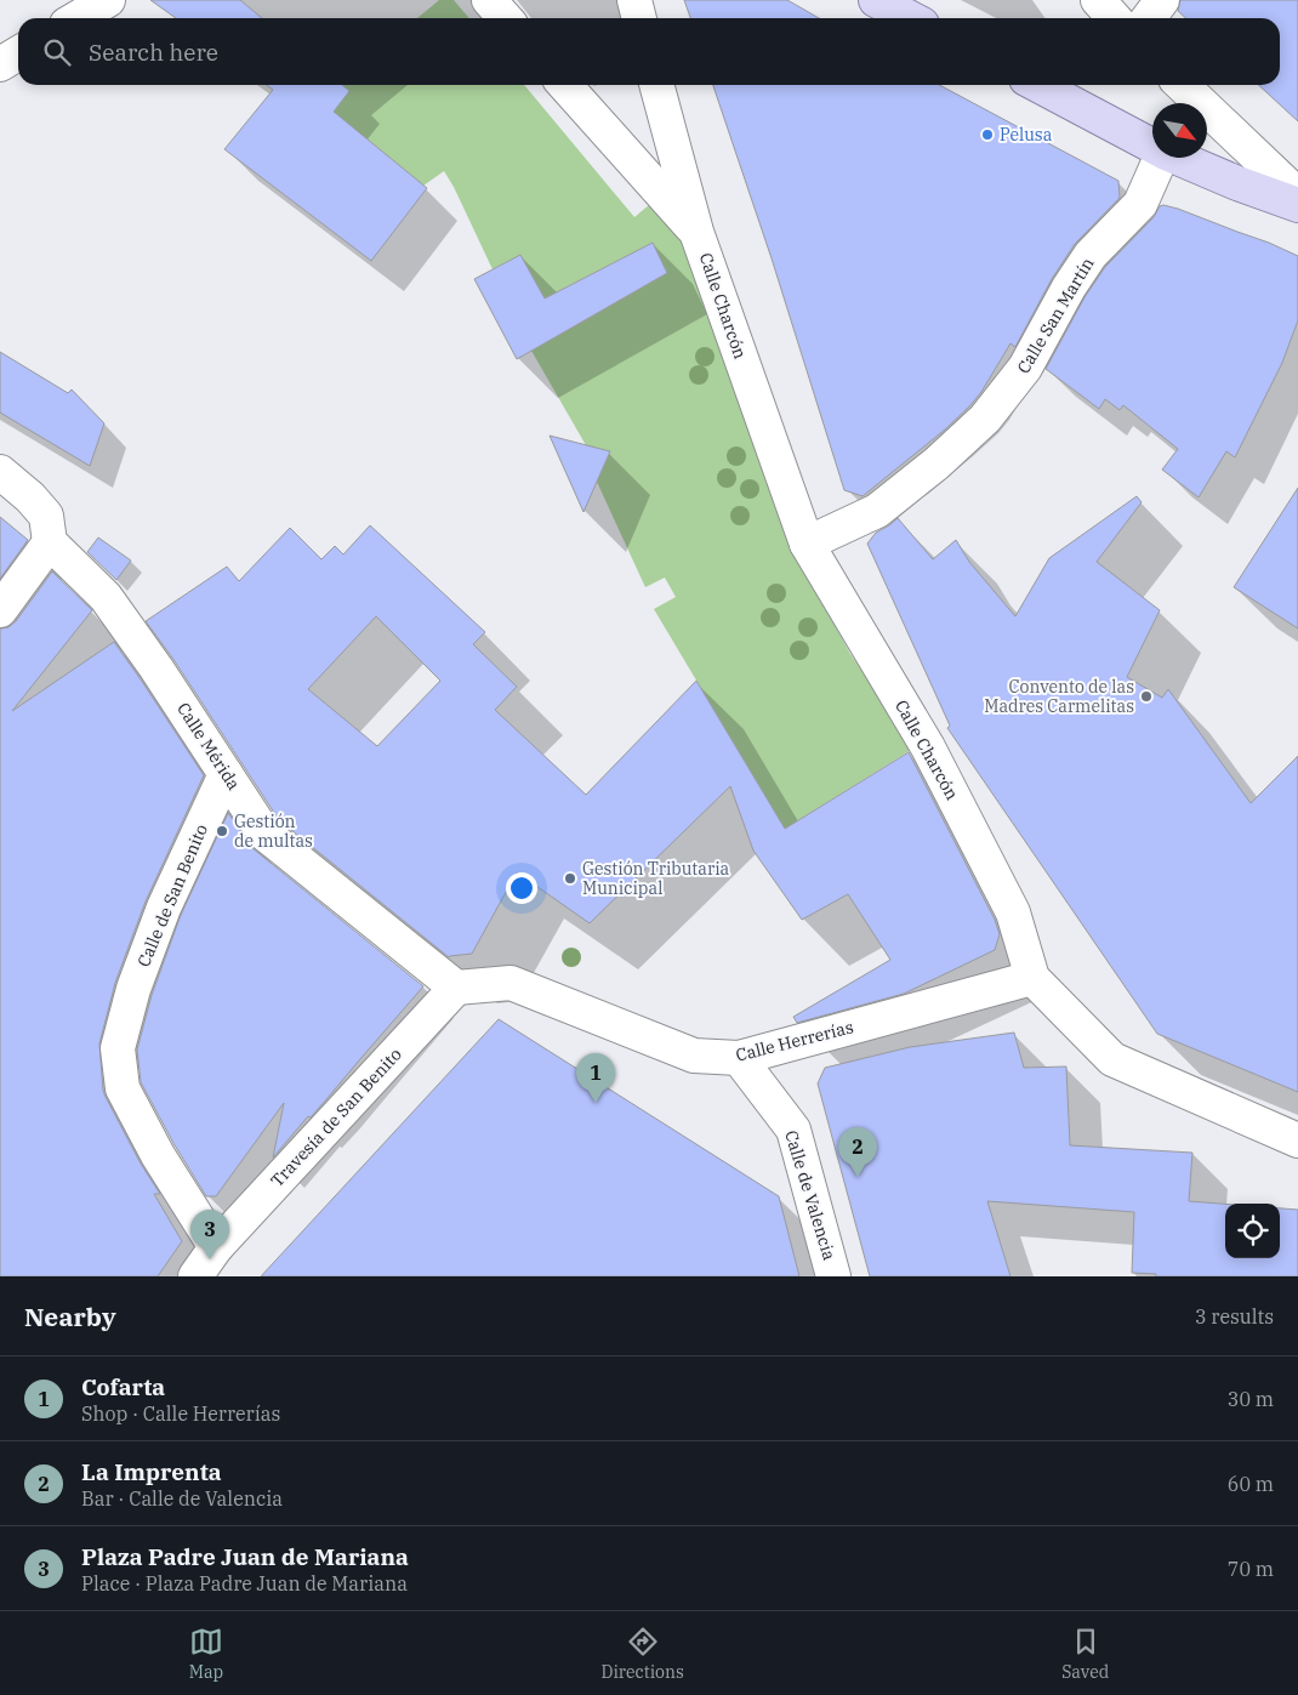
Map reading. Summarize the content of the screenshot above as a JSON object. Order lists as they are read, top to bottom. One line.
{"streets":{"street":["Calle Charcón","Calle San Martín","Calle Mérida","Calle de San Benito","Calle Herrerías","Travesía de San Benito","Calle de Valencia"]},"crossings":[["Calle Charcón","Calle San Martín"],["Calle Charcón","Calle Herrerías"],["Calle Mérida","Calle de San Benito"],["Calle Mérida","Calle Herrerías"],["Calle Mérida","Travesía de San Benito"],["Calle de San Benito","Travesía de San Benito"],["Calle Herrerías","Travesía de San Benito"],["Calle Herrerías","Calle de Valencia"]],"places":["Pelusa","Convento de las Madres Carmelitas","Gestión de multas","Gestión Tributaria Municipal"],"north":"bottom right","page":{"search":"Search here","pins":["1","2","3"],"heading":["Nearby","3 results"],"list":[{"mark":"1","name":"Cofarta","note":"Shop · Calle Herrerías","value":"30 m"},{"mark":"2","name":"La Imprenta","note":"Bar · Calle de Valencia","value":"60 m"},{"mark":"3","name":"Plaza Padre Juan de Mariana","note":"Place · Plaza Padre Juan de Mariana","value":"70 m"}],"nav":["Map","Directions","Saved"]}}
